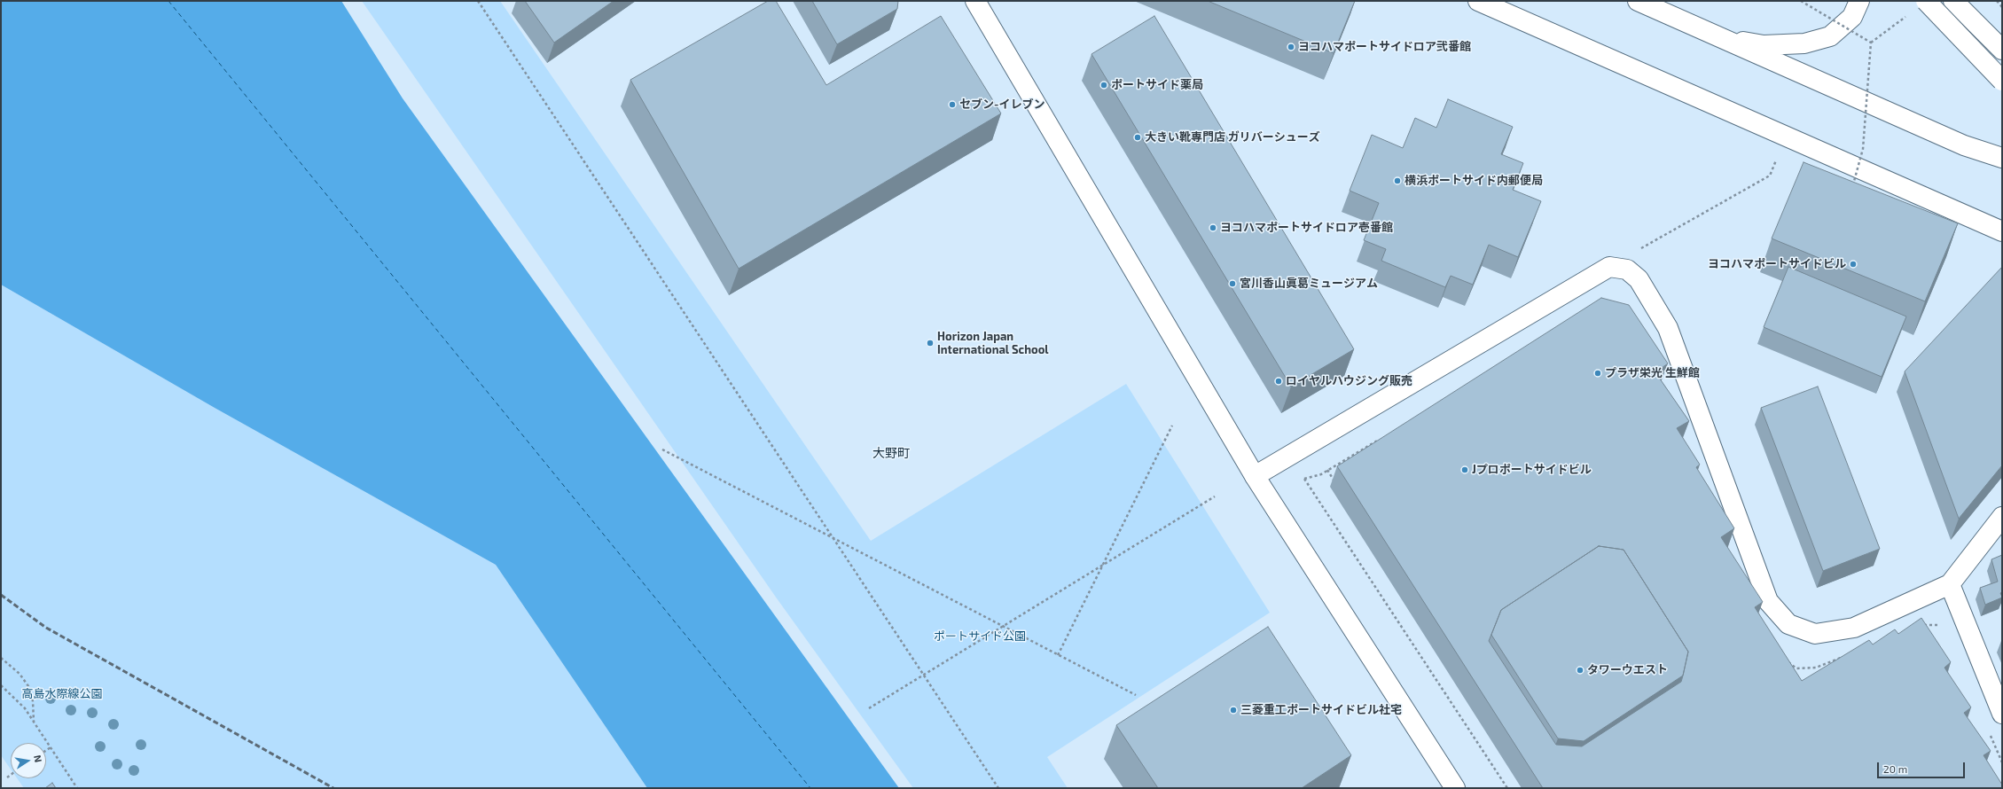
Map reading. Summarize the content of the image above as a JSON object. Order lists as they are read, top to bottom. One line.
{"districts":["大野町"],"parks":["ポートサイド公園","高島水際線公園"],"places":["ヨコハマポートサイドロア弐番館","ポートサイド薬局","セブン-イレブン","大きい靴専門店 ガリバーシューズ","横浜ポートサイド内郵便局","ヨコハマポートサイドロア壱番館","ヨコハマポートサイドビル","宮川香山眞葛ミュージアム","Horizon Japan International School","プラザ栄光 生鮮館","ロイヤルハウジング販売","Jプロポートサイドビル","タワーウエスト","三菱重工ポートサイドビル社宅"],"scale_bar":"20 m","north":"right"}
